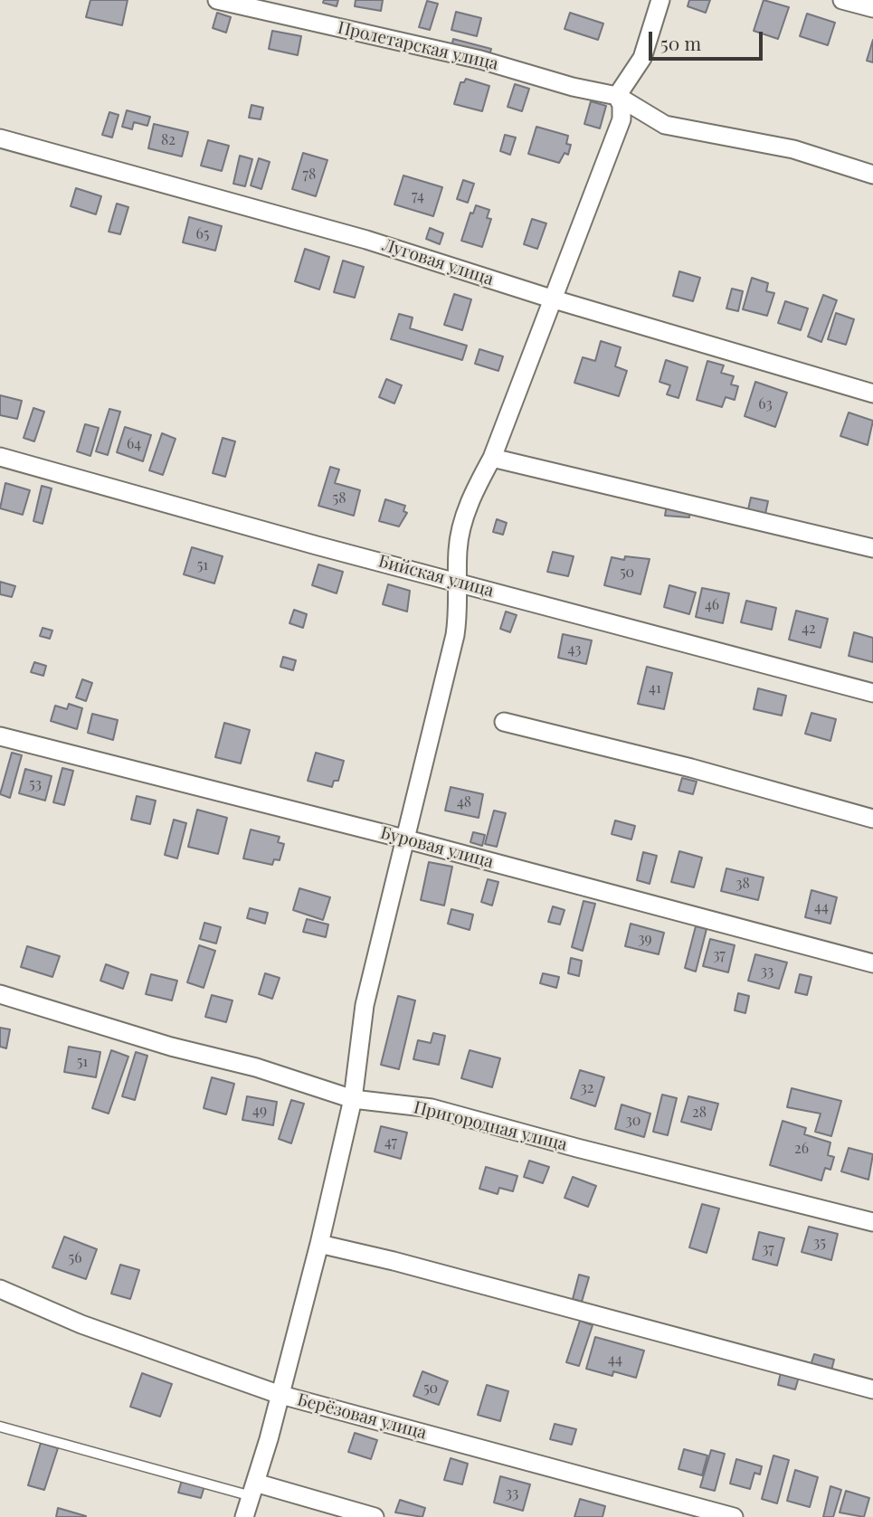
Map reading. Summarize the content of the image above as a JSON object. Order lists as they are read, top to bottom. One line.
{"streets":{"street":["Пролетарская улица","Луговая улица","Бийская улица","Буровая улица","Пригородная улица","Берёзовая улица"]},"house_numbers":["82","78","74","65","63","64","58","51","50","46","42","43","41","53","48","38","44","39","37","33","51","32","49","28","30","47","26","35","37","56","44","50","33"],"scale_bar":"50 m"}
